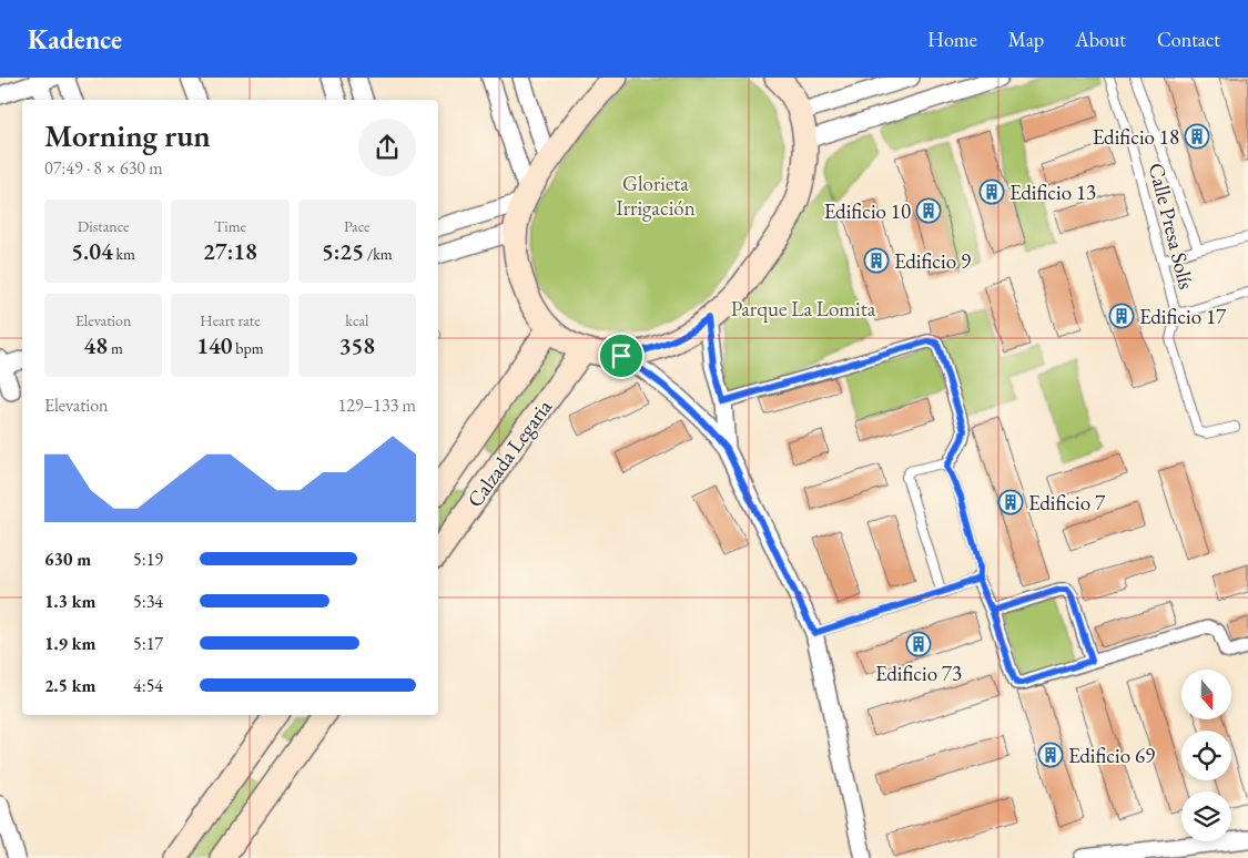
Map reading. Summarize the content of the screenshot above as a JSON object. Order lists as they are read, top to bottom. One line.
{"streets":{"main road":["Calzada Legaria"],"lane":["Calle Presa Solís"]},"parks":["Glorieta Irrigación","Parque La Lomita"],"places":{"building":["Edificio 18","Edificio 13","Edificio 10","Edificio 9","Edificio 17","Edificio 7","Edificio 73","Edificio 69"]},"north":"bottom","page":{"header":"Kadence","nav":["Home","Map","About","Contact"],"heading":["Morning run","07:49 · 8 × 630 m"],"stats":[["Distance","5.04 km"],["Time","27:18"],["Pace","5:25 /km"],["Elevation","48 m"],["Heart rate","140 bpm"],["kcal","358"]],"chart":["Elevation","129–133 m"],"list":[{"name":"630 m","note":"5:19"},{"name":"1.3 km","note":"5:34"},{"name":"1.9 km","note":"5:17"},{"name":"2.5 km","note":"4:54"}]}}
